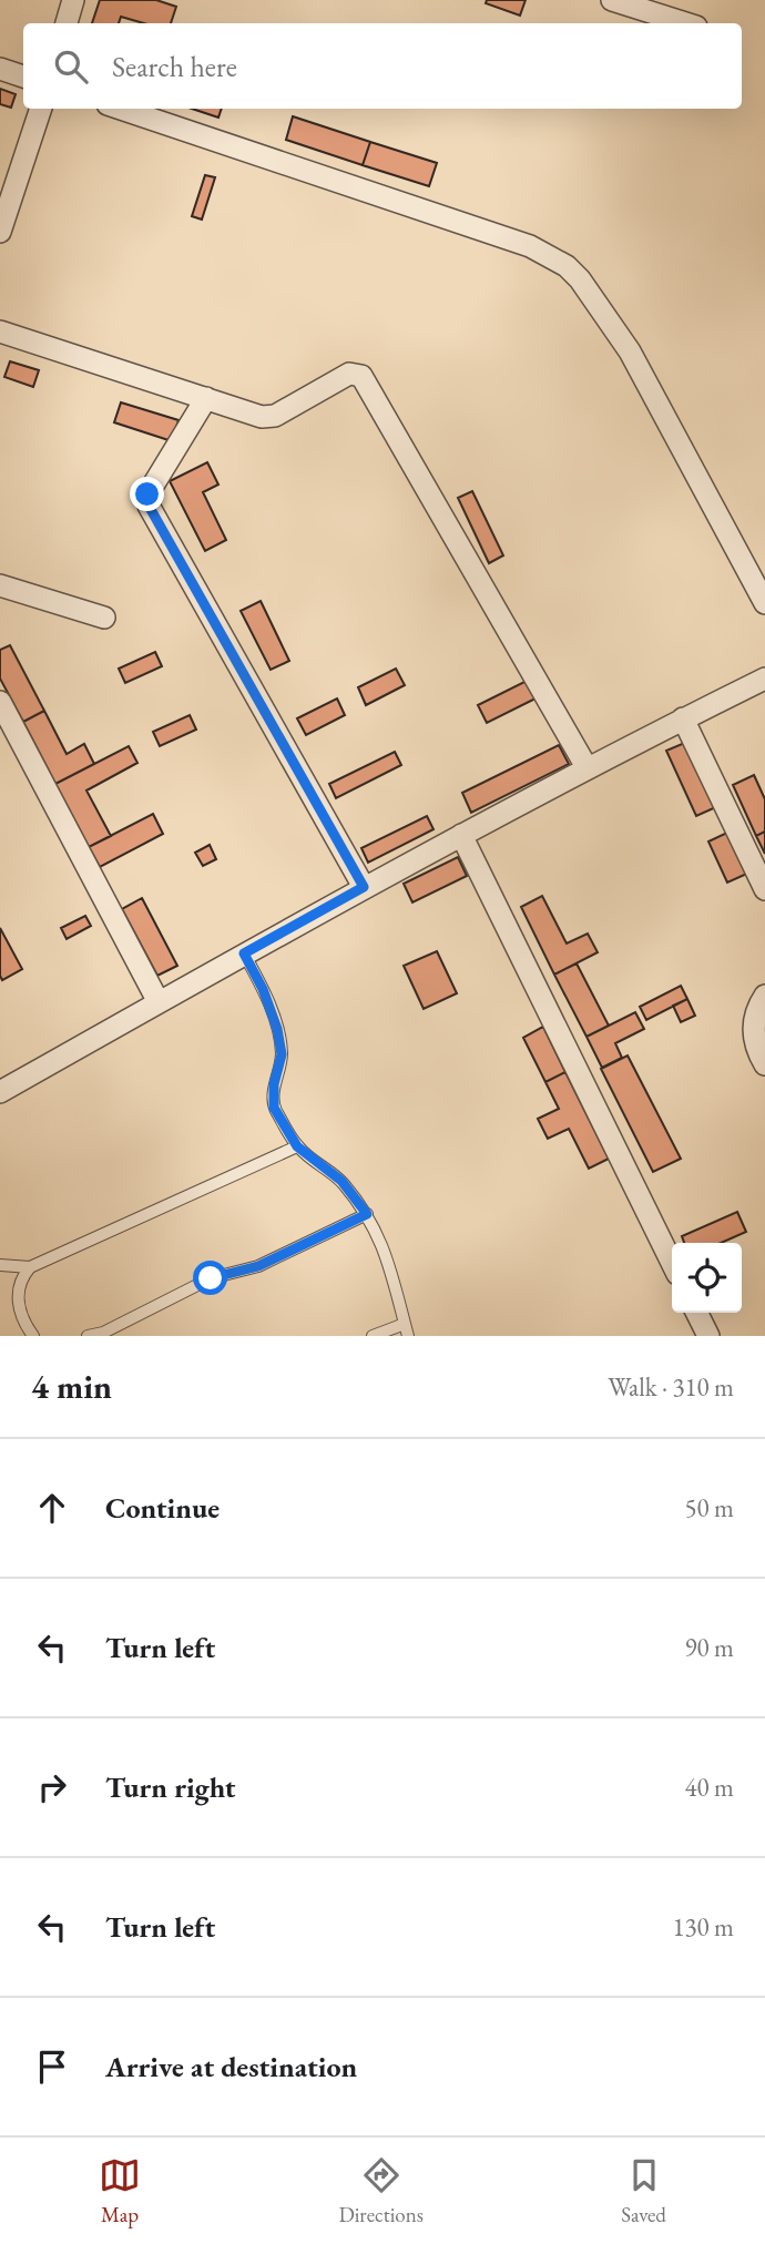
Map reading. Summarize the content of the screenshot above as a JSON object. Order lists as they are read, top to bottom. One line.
{"page":{"search":"Search here","heading":["4 min","Walk · 310 m"],"list":[["Continue","50 m"],["Turn left","90 m"],["Turn right","40 m"],["Turn left","130 m"],"Arrive at destination"],"nav":["Map","Directions","Saved"]}}
